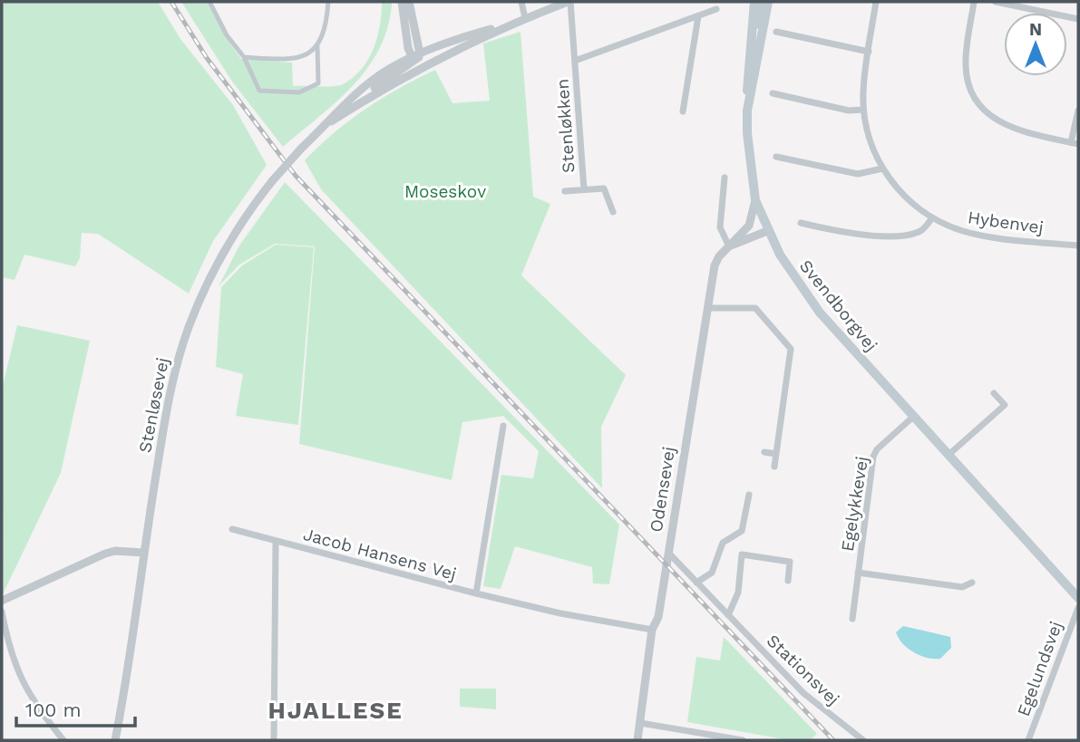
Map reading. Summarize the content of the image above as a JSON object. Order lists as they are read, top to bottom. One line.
{"streets":{"main road":["Svendborgvej"],"street":["Stenløkken","Hybenvej","Stenløsevej","Odensevej","Egelykkevej","Jacob Hansens Vej","Egelundsvej","Stationsvej"]},"crossings":[["Stenløkken","Stenløsevej"],["Svendborgvej","Odensevej"],["Svendborgvej","Egelykkevej"],["Odensevej","Jacob Hansens Vej"],["Odensevej","Stationsvej"]],"districts":["HJALLESE"],"parks":["Moseskov"],"scale_bar":"100 m","north":"top"}
